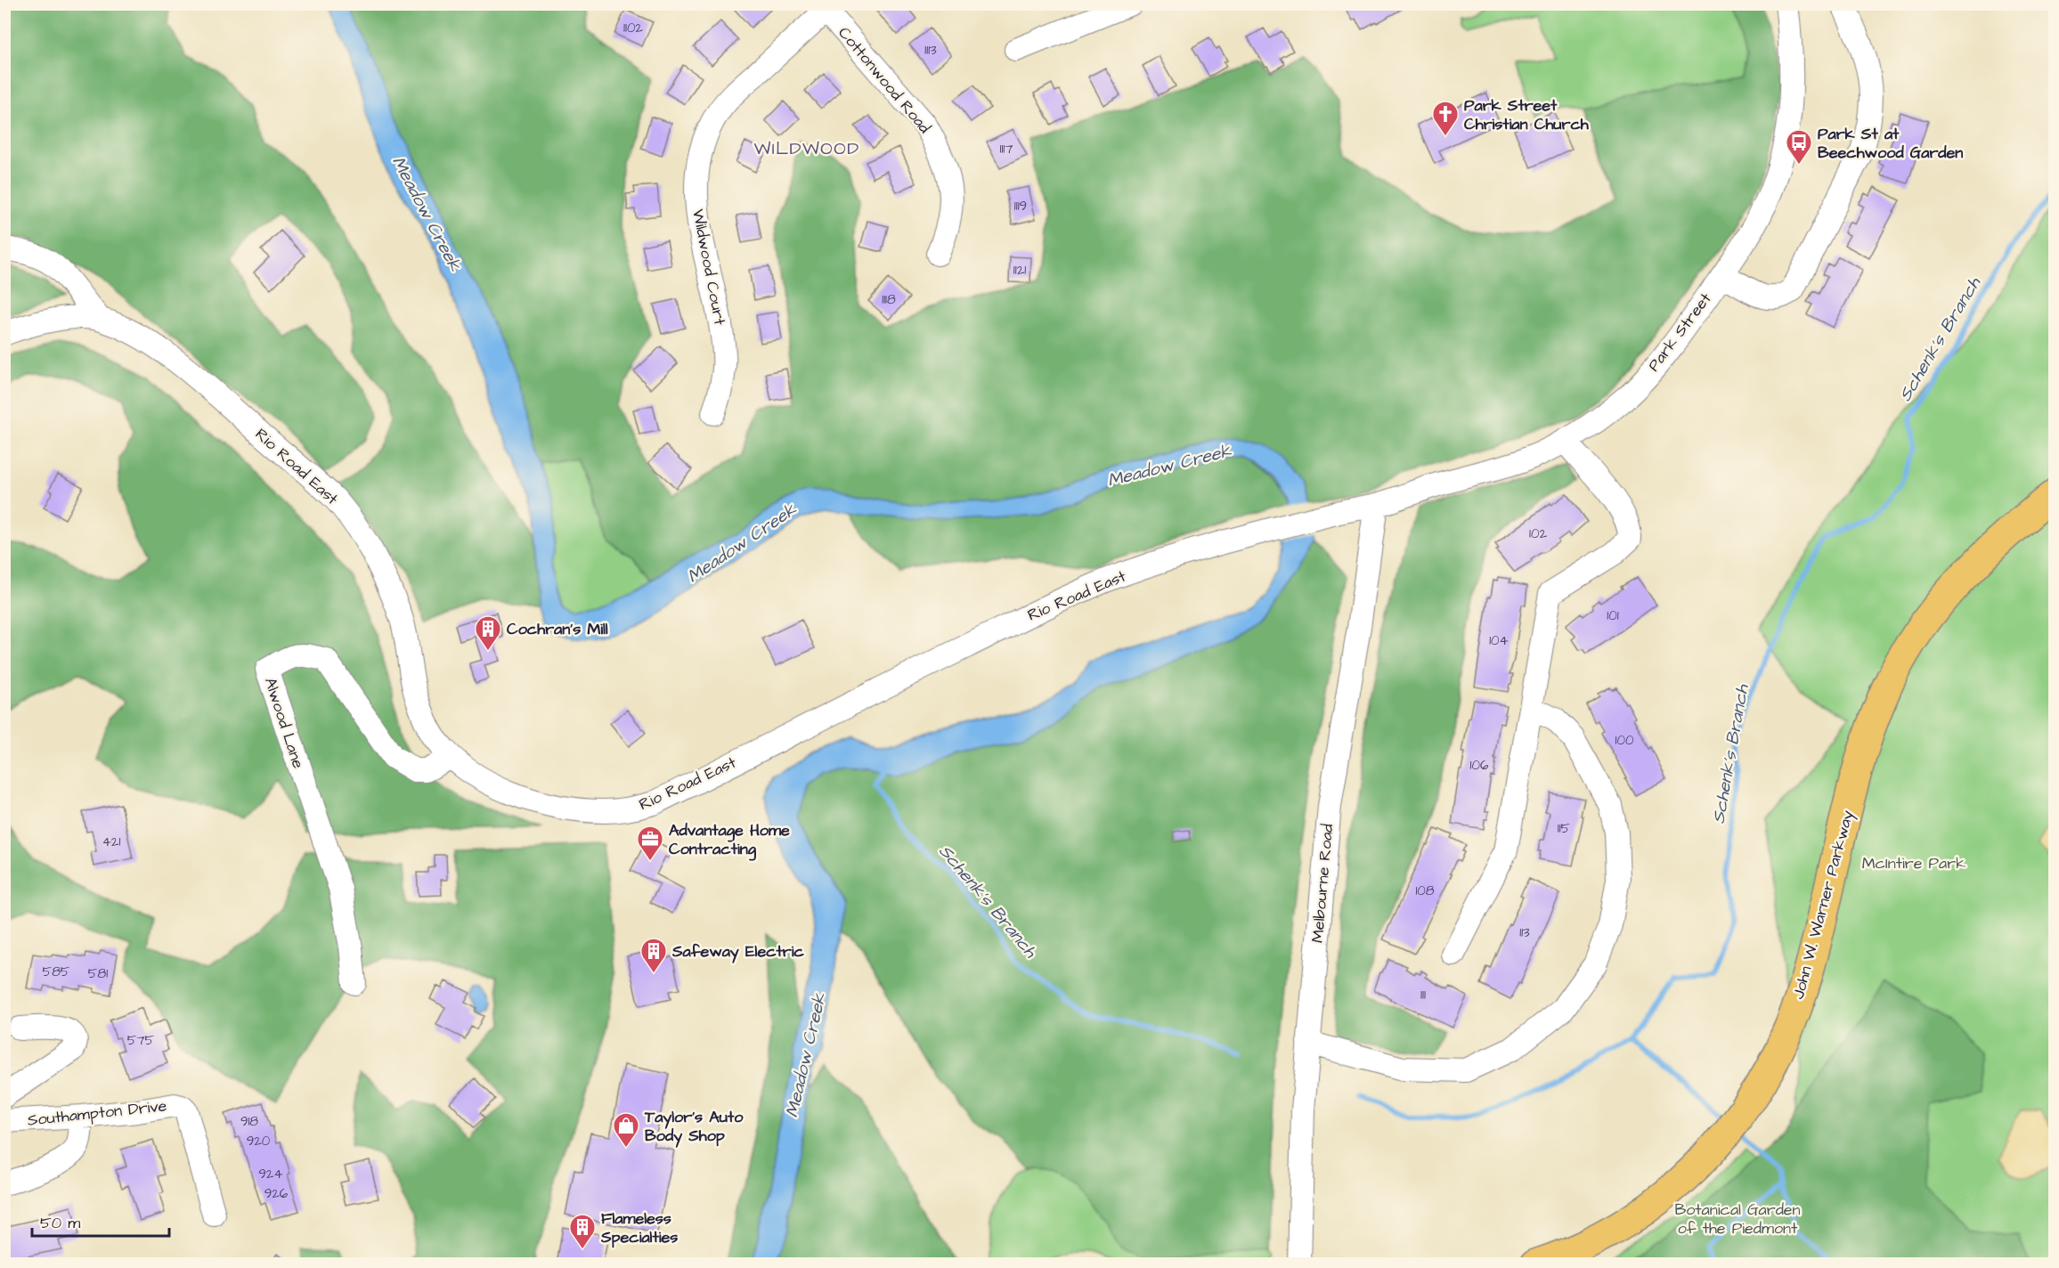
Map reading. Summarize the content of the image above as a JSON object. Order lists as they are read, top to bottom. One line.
{"streets":{"main road":["John W. Warner Parkway"],"street":["Cottonwood Road","Wildwood Court","Park Street","Rio Road East","Alwood Lane","Melbourne Road","Southampton Drive"]},"crossings":[["Cottonwood Road","Wildwood Court"],["Park Street","Rio Road East"],["Park Street","Melbourne Road"],["Rio Road East","Alwood Lane"],["Rio Road East","Melbourne Road"]],"districts":["WILDWOOD"],"water":["Meadow Creek","Schenk's Branch"],"parks":["McIntire Park","Botanical Garden of the Piedmont"],"places":{"church":["Park Street Christian Church"],"bus stop":["Park St at Beechwood Garden"],"building":["Cochran's Mill","Safeway Electric","Flameless Specialties"],"office":["Advantage Home Contracting"],"shop":["Taylor’s Auto Body Shop"]},"house_numbers":["1102","1113","1117","1119","1121","1118","102","101","104","100","106","115","421","108","113","585","581","111","575","918","920","924","926"],"scale_bar":"50 m"}
